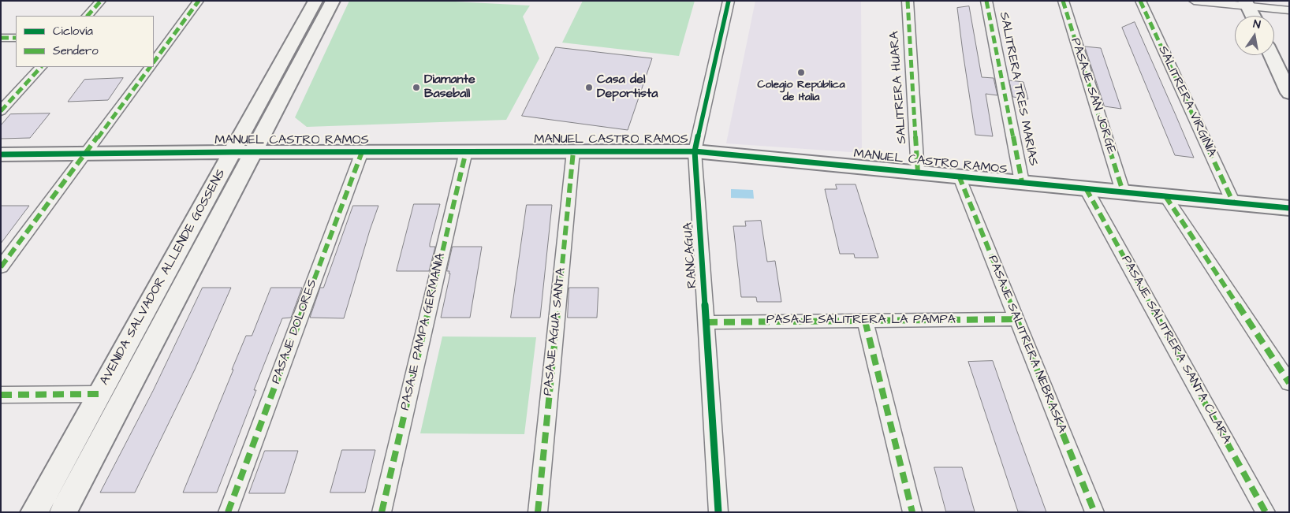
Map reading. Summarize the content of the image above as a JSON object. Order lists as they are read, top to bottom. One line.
{"streets":{"main road":["MANUEL CASTRO RAMOS","AVENIDA SALVADOR ALLENDE GOSSENS"],"street":["SALITRERA HUARA","SALITRERA TRES MARÍAS","PASAJE SAN JORGE","SALITRERA VIRGINIA","RANCAGUA","PASAJE SALITRERA LA PAMPA","PASAJE DOLORES","PASAJE PAMPA GERMANIA","PASAJE AGUA SANTA","PASAJE SALITRERA NEBRASKA","PASAJE SALITRERA SANTA CLARA"]},"crossings":[["SALITRERA HUARA","MANUEL CASTRO RAMOS"],["SALITRERA TRES MARÍAS","MANUEL CASTRO RAMOS"],["PASAJE SAN JORGE","MANUEL CASTRO RAMOS"],["SALITRERA VIRGINIA","MANUEL CASTRO RAMOS"],["MANUEL CASTRO RAMOS","RANCAGUA"],["MANUEL CASTRO RAMOS","AVENIDA SALVADOR ALLENDE GOSSENS"],["MANUEL CASTRO RAMOS","PASAJE DOLORES"],["MANUEL CASTRO RAMOS","PASAJE PAMPA GERMANIA"],["MANUEL CASTRO RAMOS","PASAJE AGUA SANTA"],["MANUEL CASTRO RAMOS","PASAJE SALITRERA NEBRASKA"],["MANUEL CASTRO RAMOS","PASAJE SALITRERA SANTA CLARA"],["RANCAGUA","PASAJE SALITRERA LA PAMPA"],["PASAJE SALITRERA LA PAMPA","PASAJE SALITRERA NEBRASKA"]],"places":["Colegio República de Italia","Diamante Baseball","Casa del Deportista"],"legend":["Ciclovía","Sendero"],"north":"top"}
